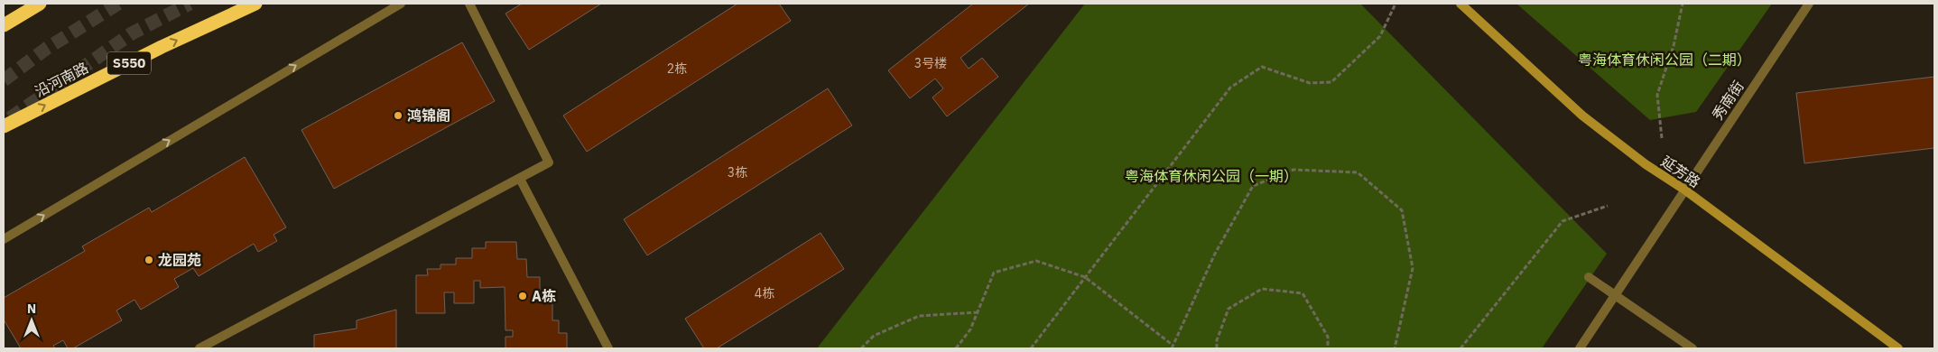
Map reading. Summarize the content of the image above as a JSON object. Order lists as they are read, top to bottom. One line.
{"streets":{"highway":["S550","沿河南路"],"main road":["延芳路"],"street":["秀南街"]},"crossings":[["秀南街","延芳路"]],"one_way":["沿河南路"],"parks":["粤海体育休闲公园（二期）","粤海体育休闲公园（一期）"],"places":["鸿锦阁","龙园苑","A栋"],"house_numbers":["3号楼","2栋","3栋","4栋"],"north":"top"}
